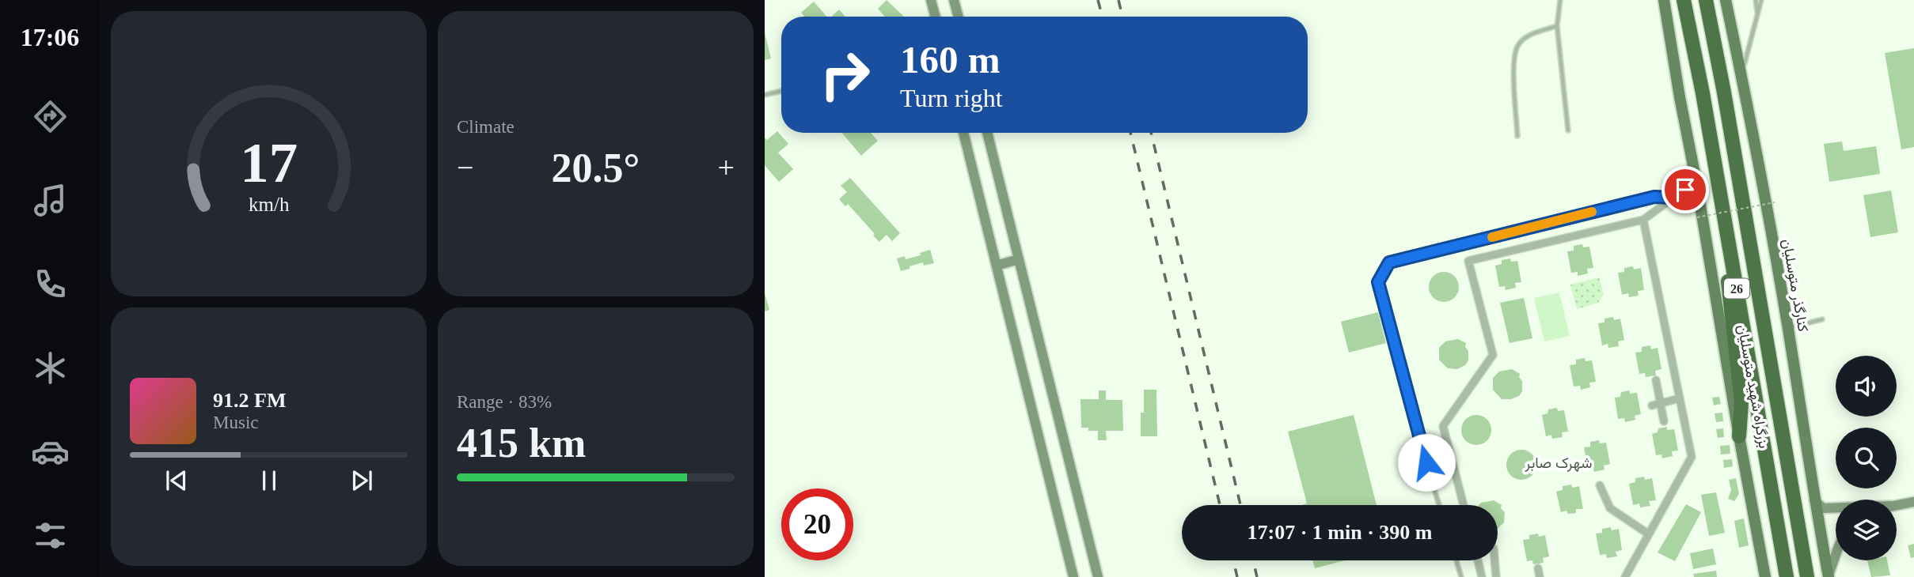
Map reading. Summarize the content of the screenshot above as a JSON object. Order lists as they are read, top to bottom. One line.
{"streets":{"highway":["26","بزرگراه شهید متوسلیان"],"main road":["کنارگذر متوسلیان"]},"districts":["شهرک صابر"],"page":{"tabs":"17:06","tile":["Climate",["Range · 83%","415 km"]],"turn":["160 m","Turn right"],"heat":["−","20.5°","+"],"song":["91.2 FM","Music"],"limit":"20","trip":"17:07 · 1 min · 390 m","gauge":["17","km/h"]}}
